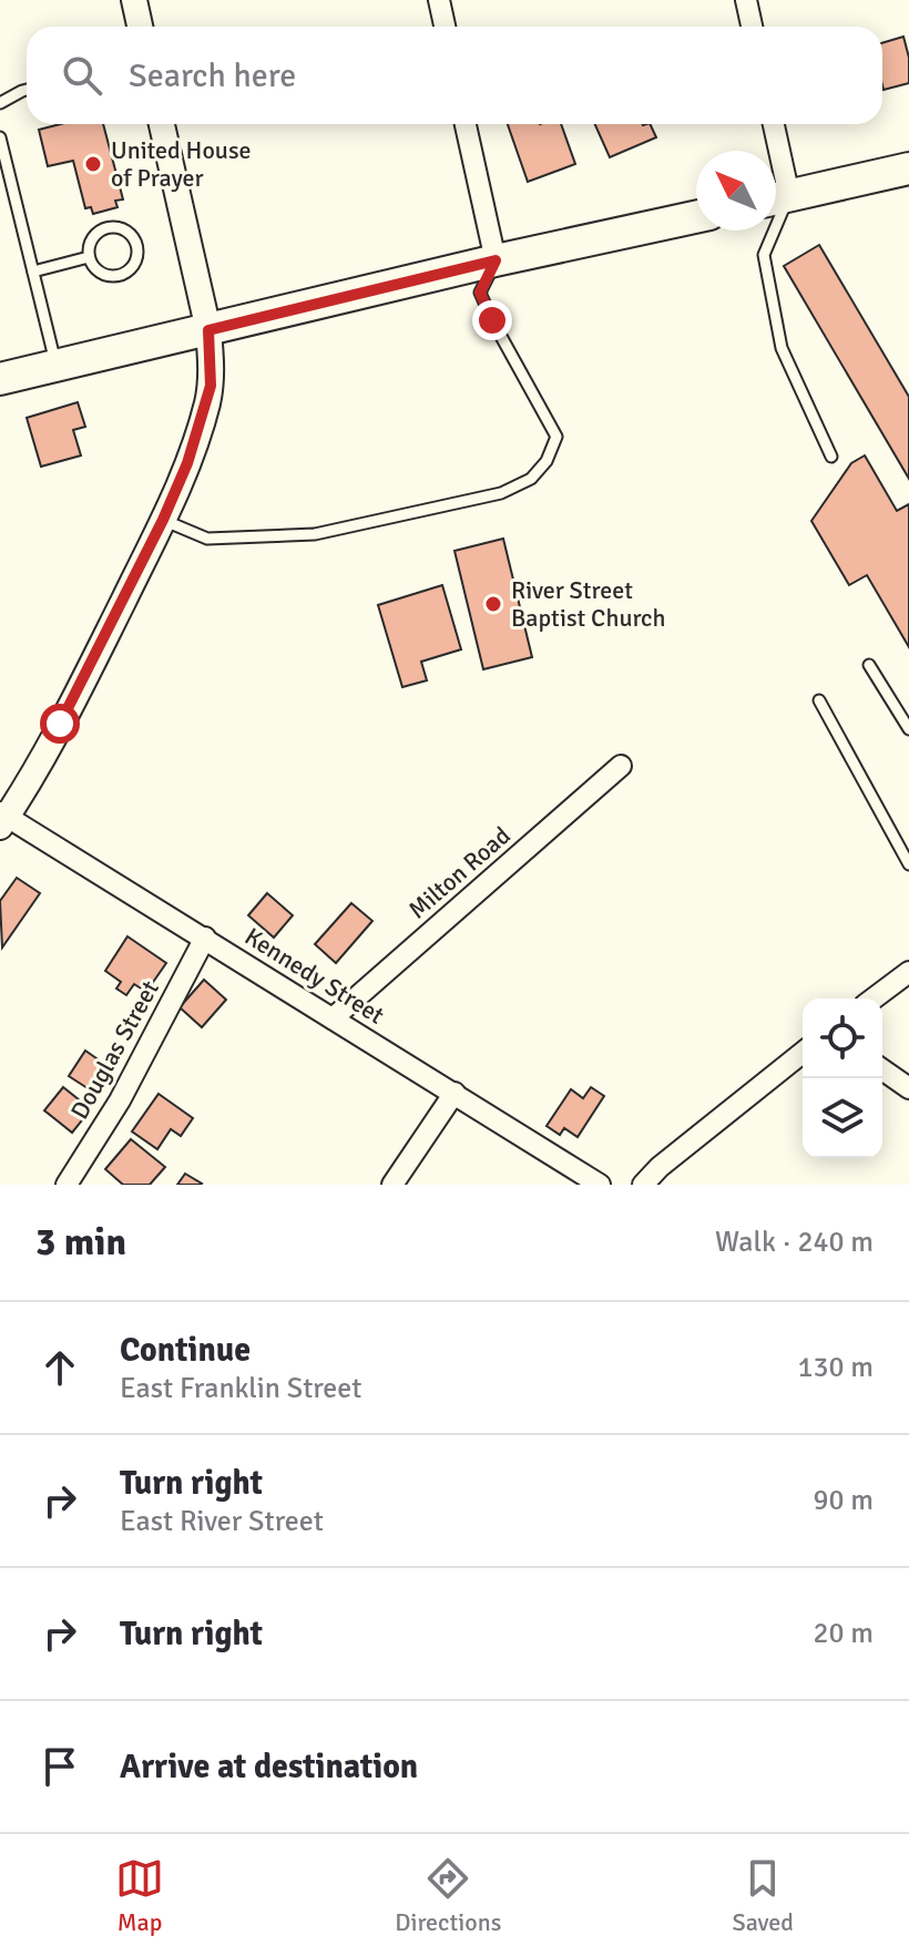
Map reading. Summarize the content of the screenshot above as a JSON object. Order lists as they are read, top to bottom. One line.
{"streets":{"street":["Milton Road","Kennedy Street","Douglas Street"]},"crossings":[["Milton Road","Kennedy Street"],["Kennedy Street","Douglas Street"]],"places":["United House of Prayer","River Street Baptist Church"],"north":"top left","page":{"search":"Search here","heading":["3 min","Walk · 240 m"],"list":[["Continue","East Franklin Street","130 m"],["Turn right","East River Street","90 m"],["Turn right","20 m"],"Arrive at destination"],"nav":["Map","Directions","Saved"]}}
